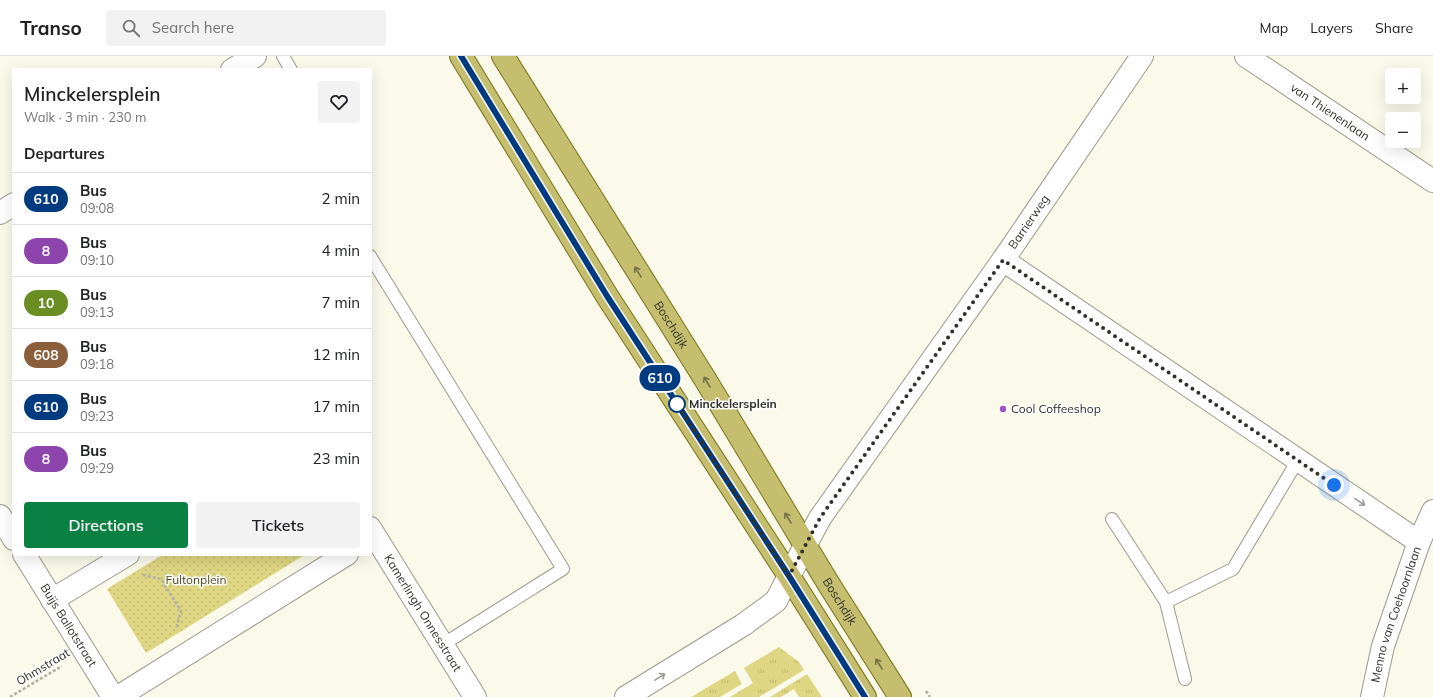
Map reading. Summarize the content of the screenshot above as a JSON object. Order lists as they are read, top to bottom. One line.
{"streets":{"main road":["Boschdijk"],"street":["van Thienenlaan","Barrierweg","Kamerlingh Onnesstraat","Menno van Coehoornlaan","Buijs Ballotstraat"],"path":["Ohmstraat"]},"crossings":[["Barrierweg","Boschdijk"],["Buijs Ballotstraat","Ohmstraat"]],"parks":["Fultonplein"],"places":["Minckelersplein","Cool Coffeeshop"],"lines":["bus line 610"],"page":{"header":"Transo","search":"Search here","nav":["Map","Layers","Share"],"on_map":"610","map_buttons":["+","−"],"heading":[["Minckelersplein","Walk · 3 min · 230 m"],"Departures"],"list":[{"mark":"610","name":"Bus","note":"09:08","value":"2 min"},{"mark":"8","name":"Bus","note":"09:10","value":"4 min"},{"mark":"10","name":"Bus","note":"09:13","value":"7 min"},{"mark":"608","name":"Bus","note":"09:18","value":"12 min"},{"mark":"610","name":"Bus","note":"09:23","value":"17 min"},{"mark":"8","name":"Bus","note":"09:29","value":"23 min"}],"buttons":["Directions","Tickets"]}}
